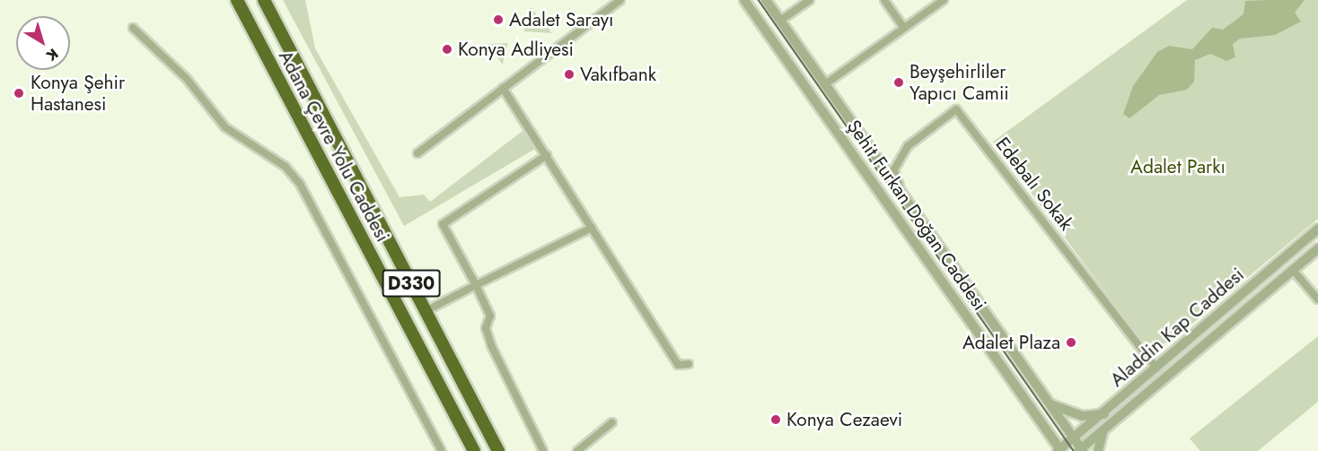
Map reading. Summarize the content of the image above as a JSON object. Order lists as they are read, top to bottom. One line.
{"streets":{"highway":["Adana Çevre Yolu Caddesi","D330"],"street":["Edebalı Sokak","Şehit Furkan Doğan Caddesi","Aladdin Kap Caddesi"]},"crossings":[["Edebalı Sokak","Şehit Furkan Doğan Caddesi"],["Edebalı Sokak","Aladdin Kap Caddesi"],["Şehit Furkan Doğan Caddesi","Aladdin Kap Caddesi"]],"parks":["Adalet Parkı"],"places":["Adalet Sarayı","Konya Adliyesi","Vakıfbank","Beyşehirliler Yapıcı Camii","Konya Şehir Hastanesi","Adalet Plaza","Konya Cezaevi"],"north":"bottom right"}
